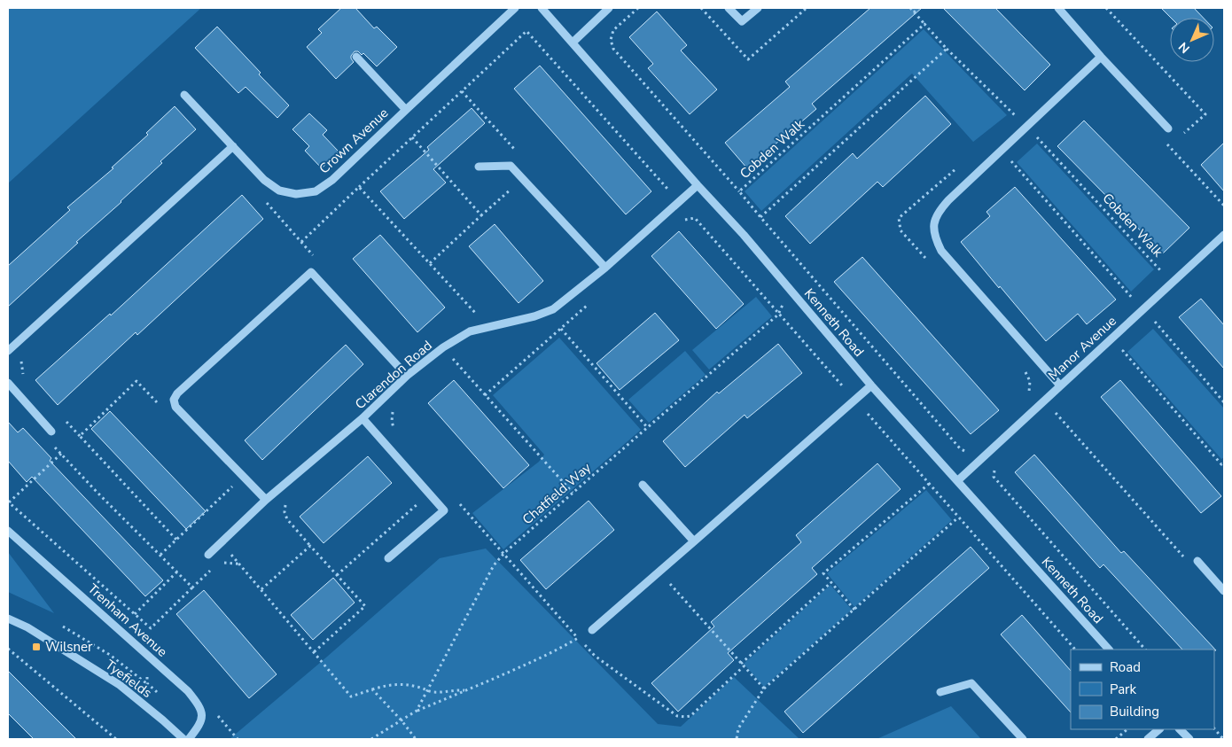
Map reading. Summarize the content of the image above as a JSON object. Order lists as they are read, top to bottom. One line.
{"streets":{"street":["Crown Avenue","Kenneth Road","Manor Avenue","Clarendon Road","Trenham Avenue","Tyefields"],"path":["Cobden Walk","Chatfield Way"]},"crossings":[["Kenneth Road","Manor Avenue"],["Kenneth Road","Clarendon Road"],["Kenneth Road","Chatfield Way"]],"places":{"transit":["Wilsner"]},"legend":["Road","Park","Building"],"north":"bottom left"}
